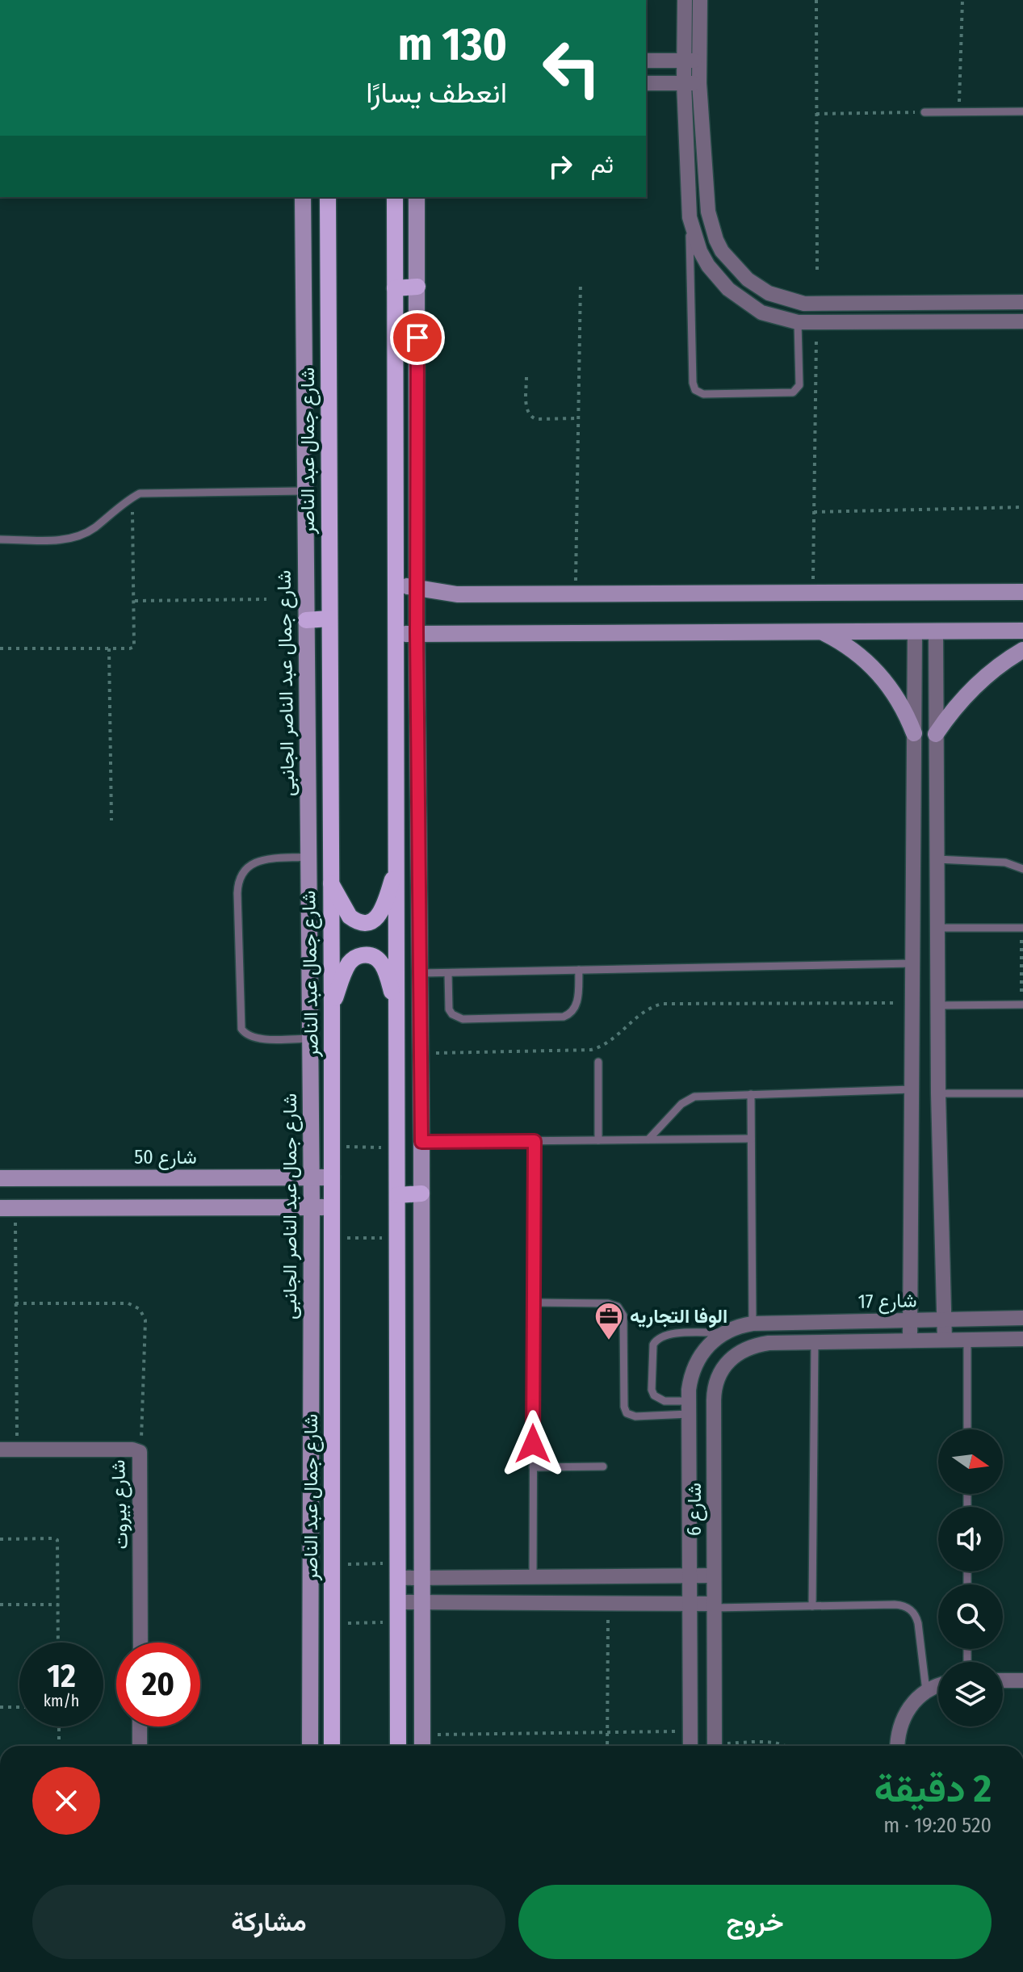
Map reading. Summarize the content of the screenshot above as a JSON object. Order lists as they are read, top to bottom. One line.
{"streets":{"main road":["شارع جمال عبد الناصر","شارع جمال عبد الناصر الجانبى","شارع 50"],"street":["شارع 17","شارع بيروت","شارع 6"]},"crossings":[["شارع جمال عبد الناصر","شارع 50"],["شارع جمال عبد الناصر الجانبى","شارع 50"],["شارع 17","شارع 6"]],"places":{"office":["الوفا التجاريه"]},"north":"right","page":{"turn":["130 m","انعطف يسارًا"],"then":"ثم","speed":"12 km/h","limit":"20","heading":["2 دقيقة","520 m · 19:20"],"buttons":["خروج","مشاركة"]}}
